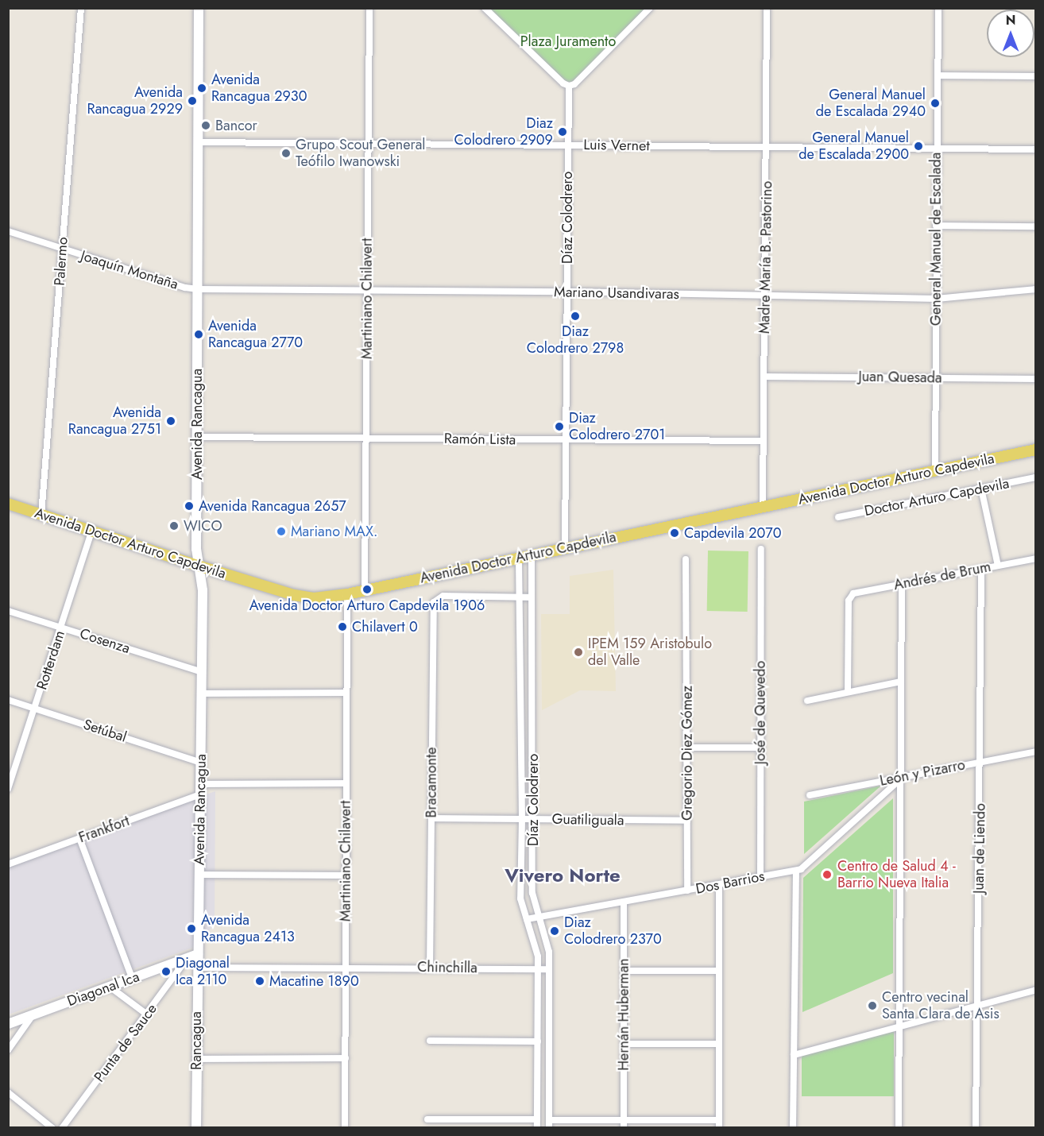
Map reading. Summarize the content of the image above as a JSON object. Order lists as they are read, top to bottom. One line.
{"streets":{"main road":["Avenida Rancagua","Avenida Doctor Arturo Capdevila","Diagonal Ica","Rancagua"],"street":["Luis Vernet","Díaz Colodrero","General Manuel de Escalada","Madre María B. Pastorino","Palermo","Joaquín Montaña","Mariano Usandivaras","Martiniano Chilavert","Juan Quesada","Ramón Lista","Doctor Arturo Capdevila","Andrés de Brum","Cosenza","Rotterdam","José de Quevedo","Setúbal","Gregorio Diez Gómez","León y Pizarro","Bracamonte","Guatiliguala","Frankfort","Juan de Liendo","Dos Barrios","Chinchilla","Hernán Huberman","Punta de Sauce"]},"crossings":[["Luis Vernet","Díaz Colodrero"],["Luis Vernet","General Manuel de Escalada"],["Luis Vernet","Madre María B. Pastorino"],["Luis Vernet","Martiniano Chilavert"],["Luis Vernet","Avenida Rancagua"],["Díaz Colodrero","Mariano Usandivaras"],["Díaz Colodrero","Ramón Lista"],["Díaz Colodrero","Avenida Doctor Arturo Capdevila"],["Díaz Colodrero","Bracamonte"],["Díaz Colodrero","Guatiliguala"],["Díaz Colodrero","Dos Barrios"],["Díaz Colodrero","Chinchilla"],["General Manuel de Escalada","Mariano Usandivaras"],["General Manuel de Escalada","Juan Quesada"],["General Manuel de Escalada","Avenida Doctor Arturo Capdevila"],["Madre María B. Pastorino","Mariano Usandivaras"],["Madre María B. Pastorino","Juan Quesada"],["Madre María B. Pastorino","Ramón Lista"],["Madre María B. Pastorino","Avenida Doctor Arturo Capdevila"],["Palermo","Joaquín Montaña"],["Palermo","Avenida Doctor Arturo Capdevila"],["Joaquín Montaña","Mariano Usandivaras"],["Joaquín Montaña","Avenida Rancagua"],["Mariano Usandivaras","Martiniano Chilavert"],["Mariano Usandivaras","Avenida Rancagua"],["Martiniano Chilavert","Ramón Lista"],["Martiniano Chilavert","Avenida Doctor Arturo Capdevila"],["Martiniano Chilavert","Chinchilla"],["Avenida Rancagua","Ramón Lista"],["Avenida Rancagua","Avenida Doctor Arturo Capdevila"],["Avenida Rancagua","Cosenza"],["Avenida Rancagua","Setúbal"],["Avenida Rancagua","Frankfort"],["Avenida Rancagua","Diagonal Ica"],["Avenida Rancagua","Rancagua"],["Avenida Doctor Arturo Capdevila","Rotterdam"],["Andrés de Brum","Juan de Liendo"],["Cosenza","Rotterdam"],["Rotterdam","Setúbal"],["José de Quevedo","Dos Barrios"],["Gregorio Diez Gómez","Guatiliguala"],["Gregorio Diez Gómez","Dos Barrios"],["León y Pizarro","Juan de Liendo"],["León y Pizarro","Dos Barrios"],["Bracamonte","Guatiliguala"],["Bracamonte","Chinchilla"],["Dos Barrios","Hernán Huberman"],["Chinchilla","Rancagua"],["Diagonal Ica","Rancagua"],["Diagonal Ica","Punta de Sauce"]],"districts":["Vivero Norte"],"parks":["Plaza Juramento"],"places":["Avenida Rancagua 2930","Avenida Rancagua 2929","General Manuel de Escalada 2940","Bancor","Diaz Colodrero 2909","General Manuel de Escalada 2900","Grupo Scout General Teófilo Iwanowski","Diaz Colodrero 2798","Avenida Rancagua 2770","Avenida Rancagua 2751","Diaz Colodrero 2701","Avenida Rancagua 2657","WICO","Mariano MAX.","Capdevila 2070","Avenida Doctor Arturo Capdevila 1906","Chilavert 0","IPEM 159 Aristobulo del Valle","Centro de Salud 4 - Barrio Nueva Italia","Avenida Rancagua 2413","Diaz Colodrero 2370","Diagonal Ica 2110","Macatine 1890","Centro vecinal Santa Clara de Asis"],"north":"top"}
